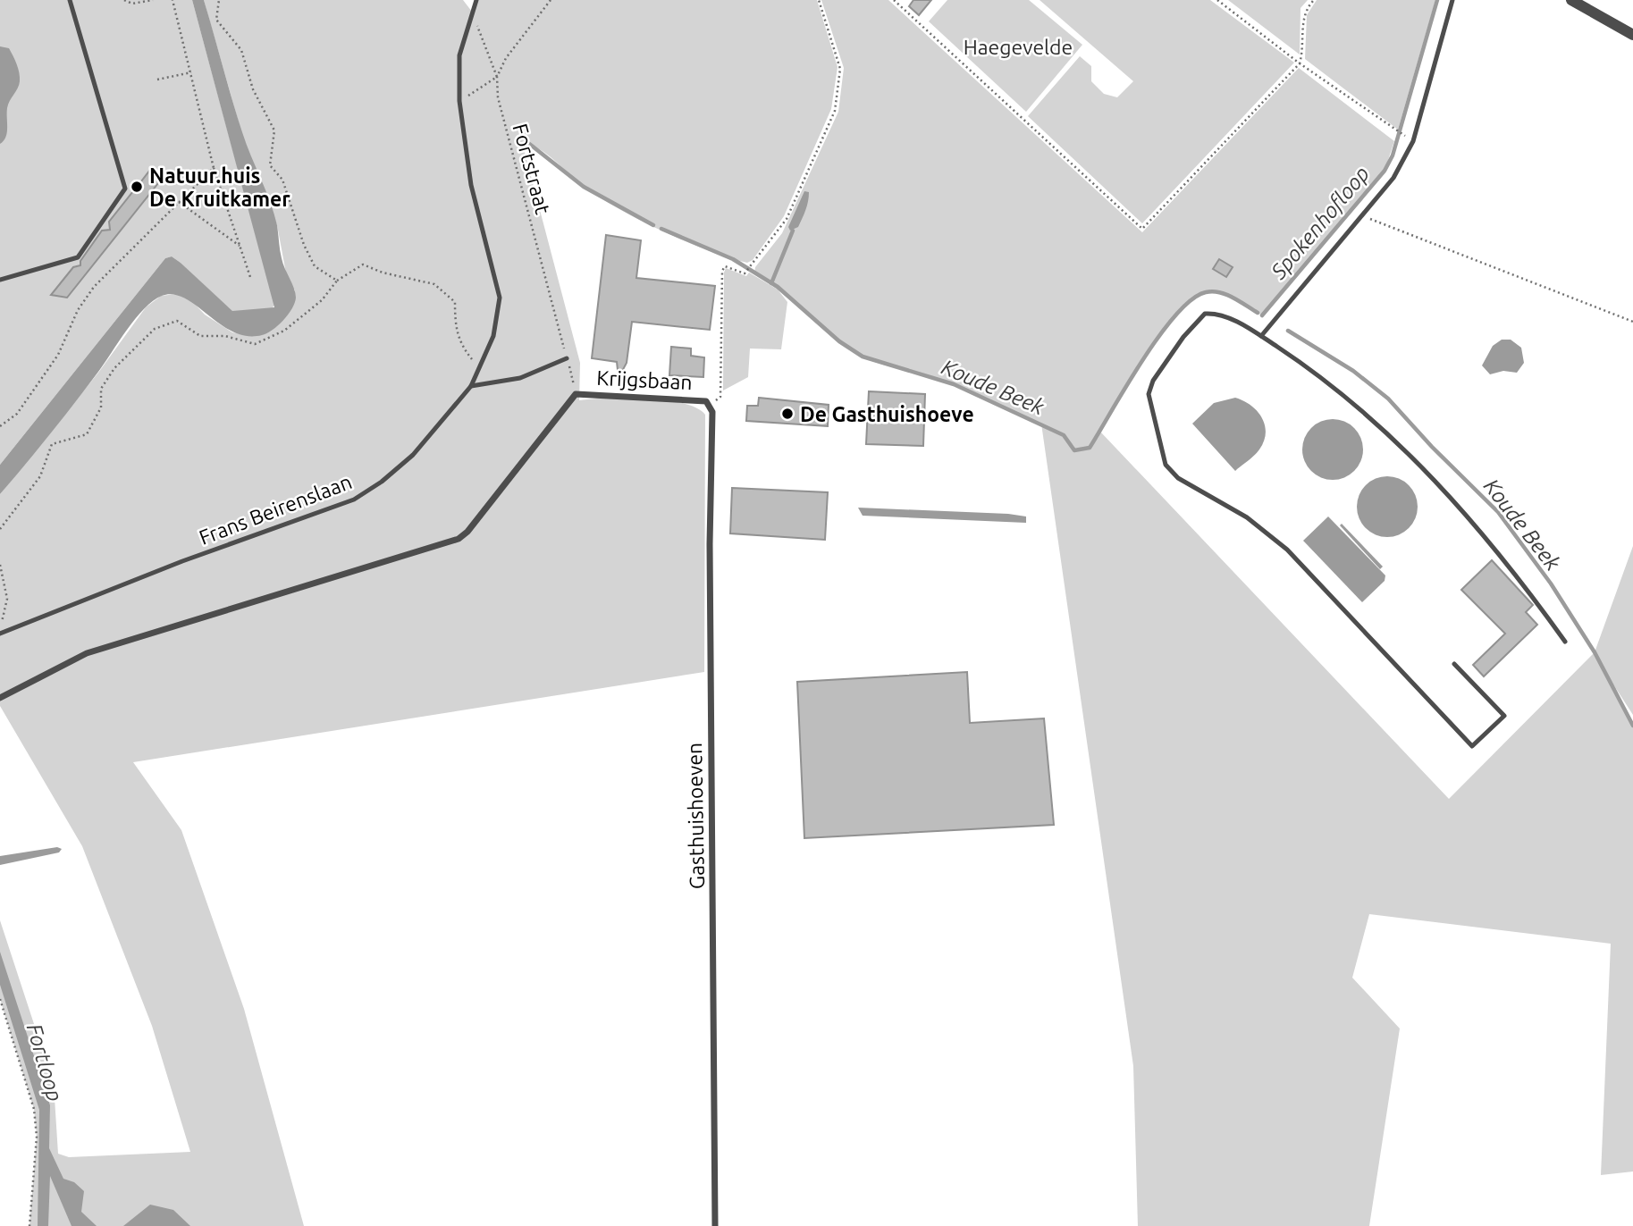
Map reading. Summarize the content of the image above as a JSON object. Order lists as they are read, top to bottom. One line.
{"streets":{"street":["Krijgsbaan","Gasthuishoeven"],"lane":["Frans Beirenslaan"],"path":["Fortstraat"]},"crossings":[["Fortstraat","Krijgsbaan"],["Fortstraat","Frans Beirenslaan"],["Krijgsbaan","Gasthuishoeven"]],"water":["Spokenhofloop","Koude Beek","Fortloop"],"parks":["Haegevelde"],"places":["Natuur.huis De Kruitkamer","De Gasthuishoeve"]}
